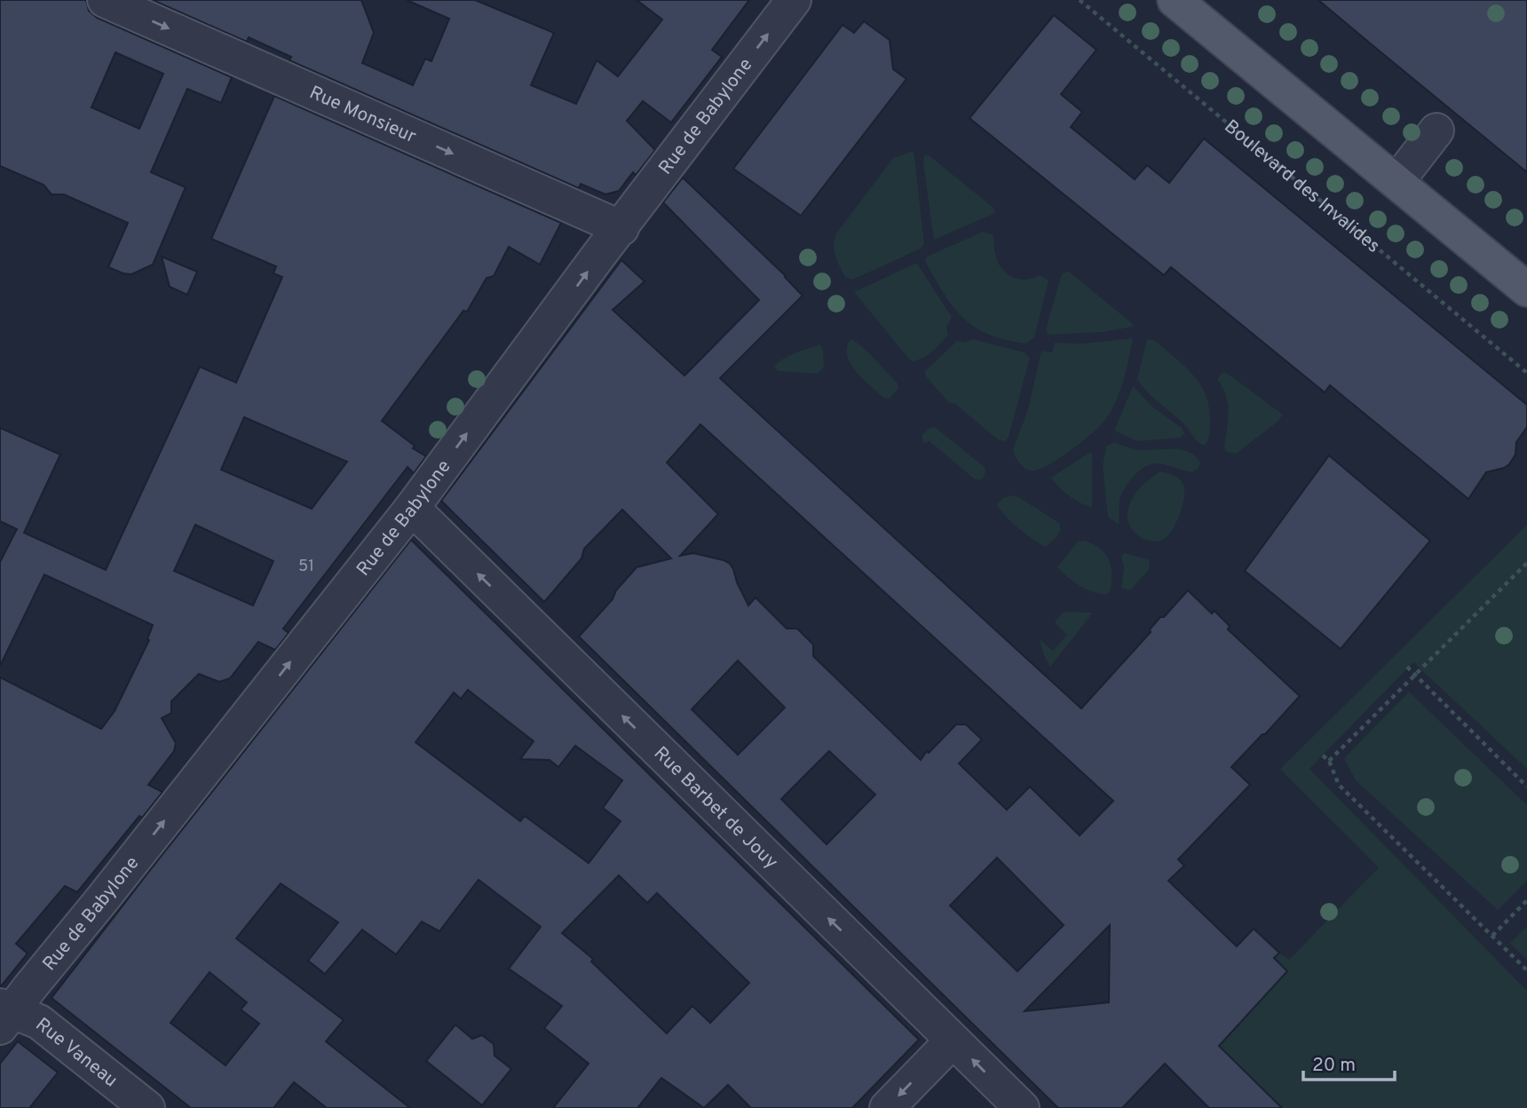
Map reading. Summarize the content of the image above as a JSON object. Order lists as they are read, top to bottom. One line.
{"streets":{"street":["Rue Monsieur","Rue de Babylone","Rue Barbet de Jouy","Rue Vaneau"],"path":["Boulevard des Invalides"]},"crossings":[["Rue Monsieur","Rue de Babylone"],["Rue de Babylone","Rue Barbet de Jouy"],["Rue de Babylone","Rue Vaneau"]],"one_way":["Rue Monsieur","Rue de Babylone","Rue Barbet de Jouy"],"house_numbers":["51"],"scale_bar":"20 m"}
